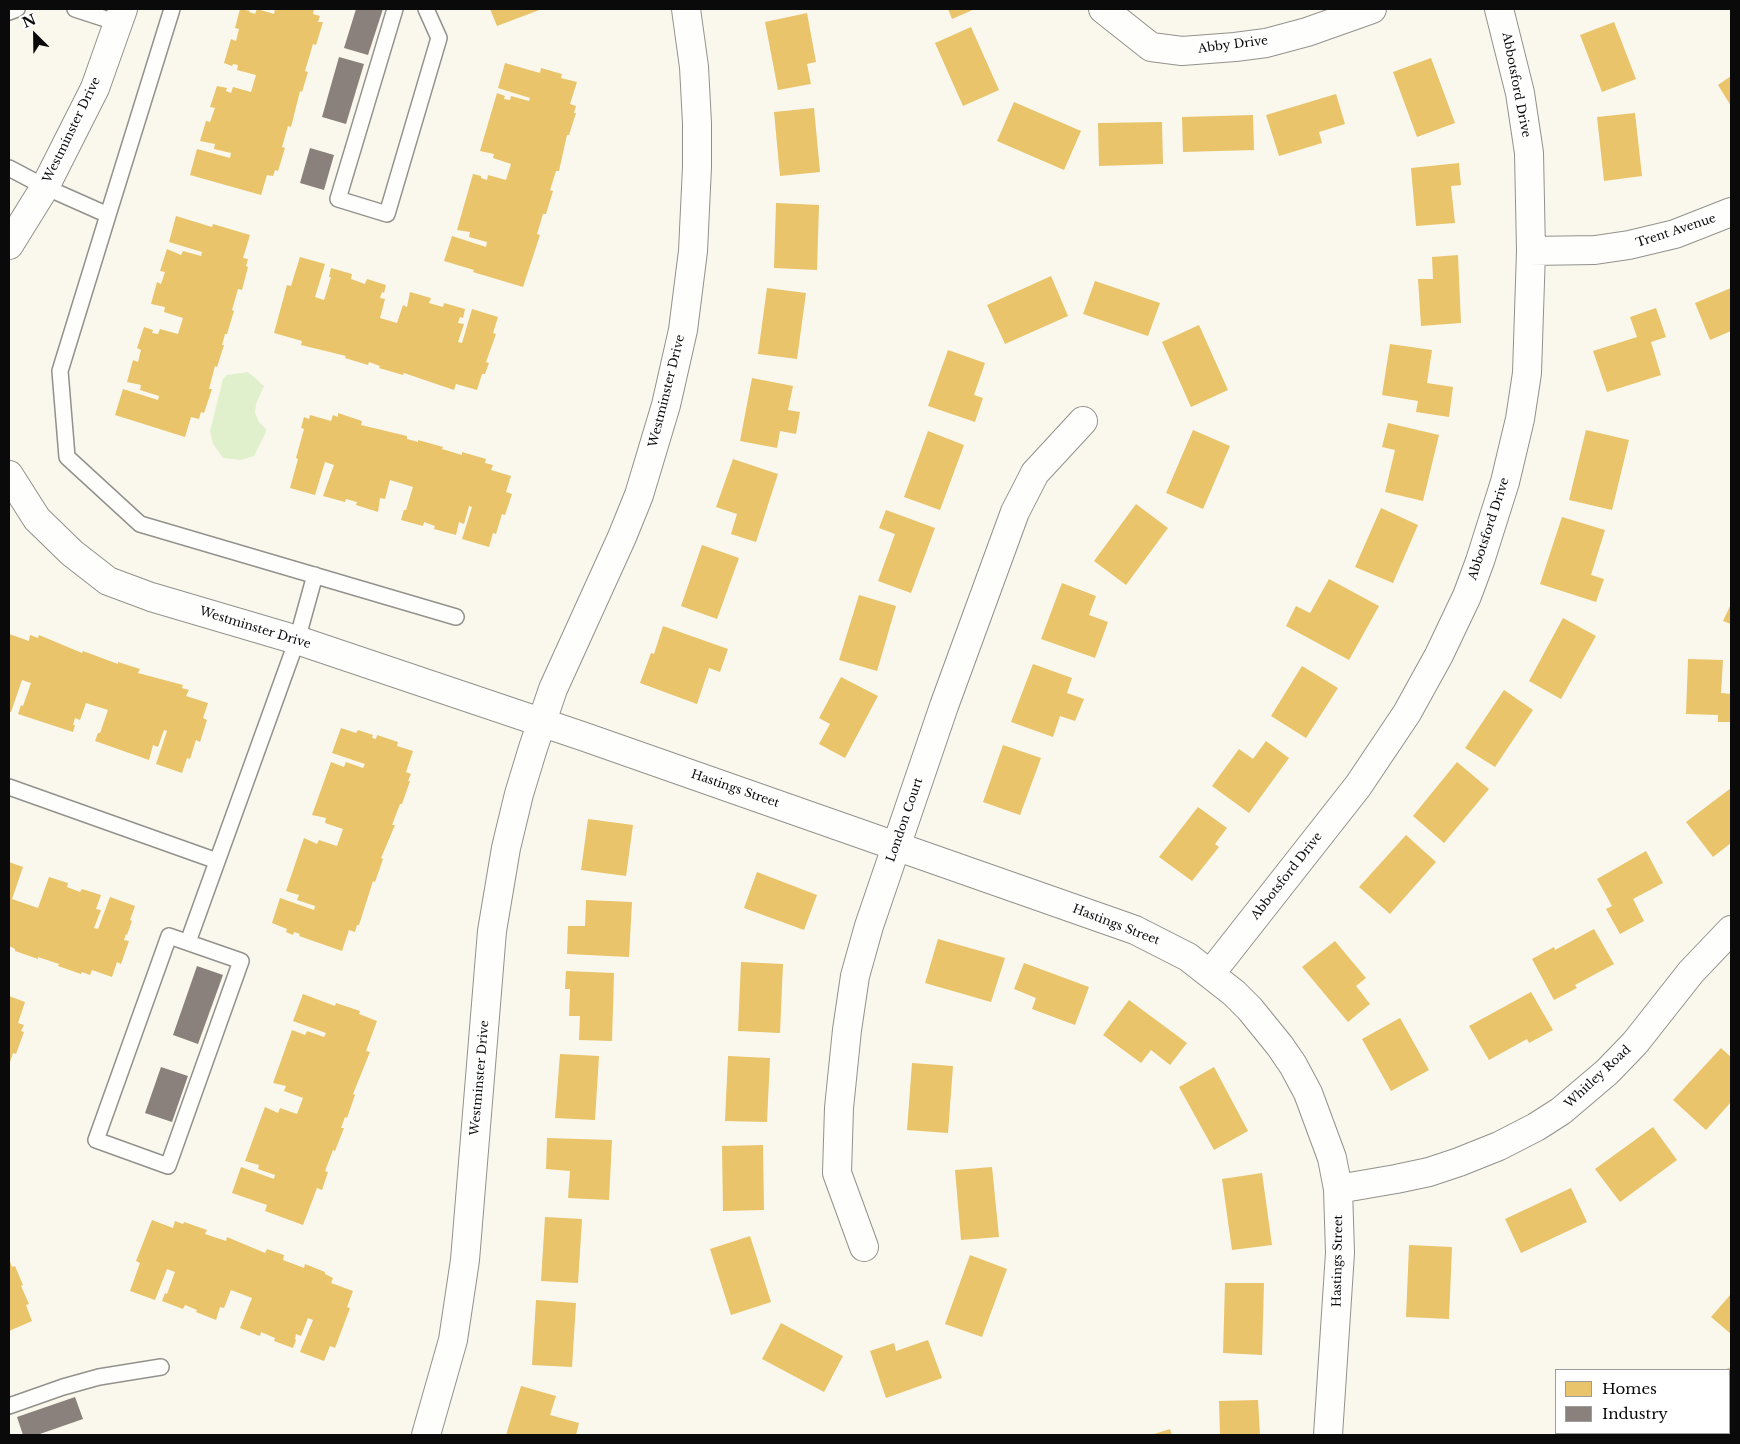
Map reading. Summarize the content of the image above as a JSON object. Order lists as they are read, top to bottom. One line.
{"streets":{"street":["Abby Drive","Abbotsford Drive","Westminster Drive","Trent Avenue","Hastings Street","London Court","Whitley Road"]},"crossings":[["Abbotsford Drive","Trent Avenue"],["Abbotsford Drive","Hastings Street"],["Westminster Drive","Hastings Street"],["Hastings Street","London Court"],["Hastings Street","Whitley Road"]],"legend":["Homes","Industry"],"north":"top left"}
